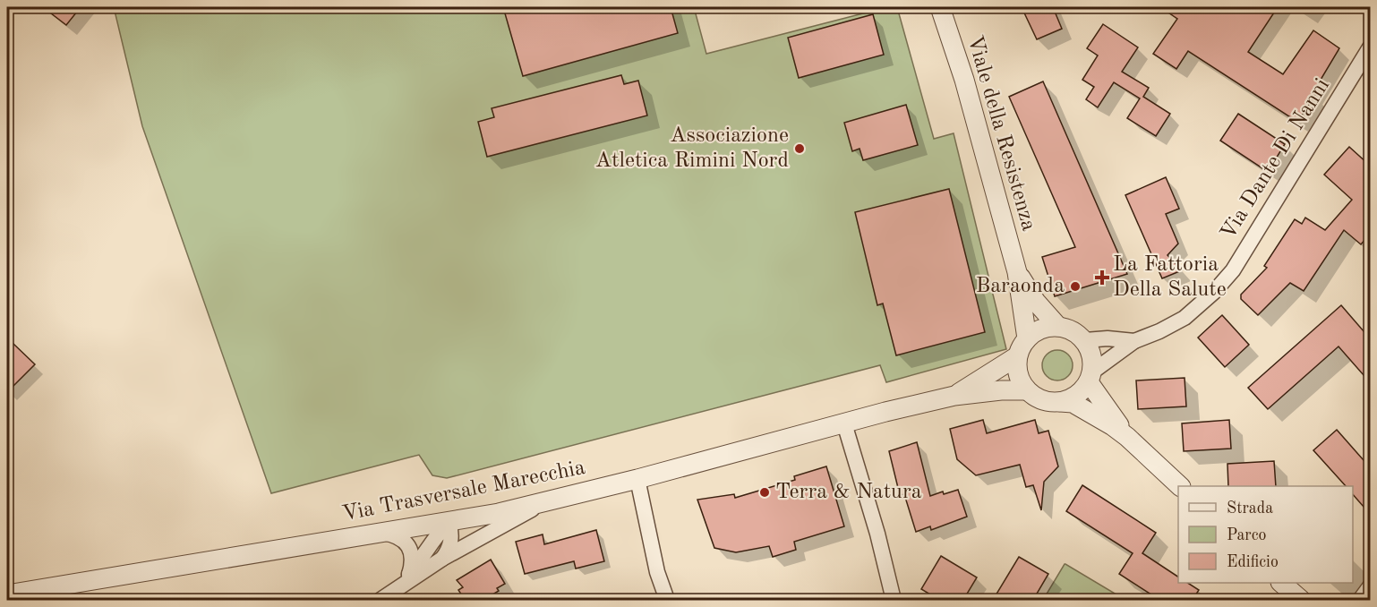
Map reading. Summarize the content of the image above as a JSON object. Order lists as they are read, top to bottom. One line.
{"streets":{"street":["Viale della Resistenza","Via Dante Di Nanni","Via Trasversale Marecchia"]},"crossings":[["Viale della Resistenza","Via Dante Di Nanni"],["Viale della Resistenza","Via Trasversale Marecchia"],["Via Dante Di Nanni","Via Trasversale Marecchia"]],"places":{"other":["Associazione Atletica Rimini Nord","Baraonda","Terra & Natura"],"health":["La Fattoria Della Salute"]},"legend":["Strada","Parco","Edificio"]}
